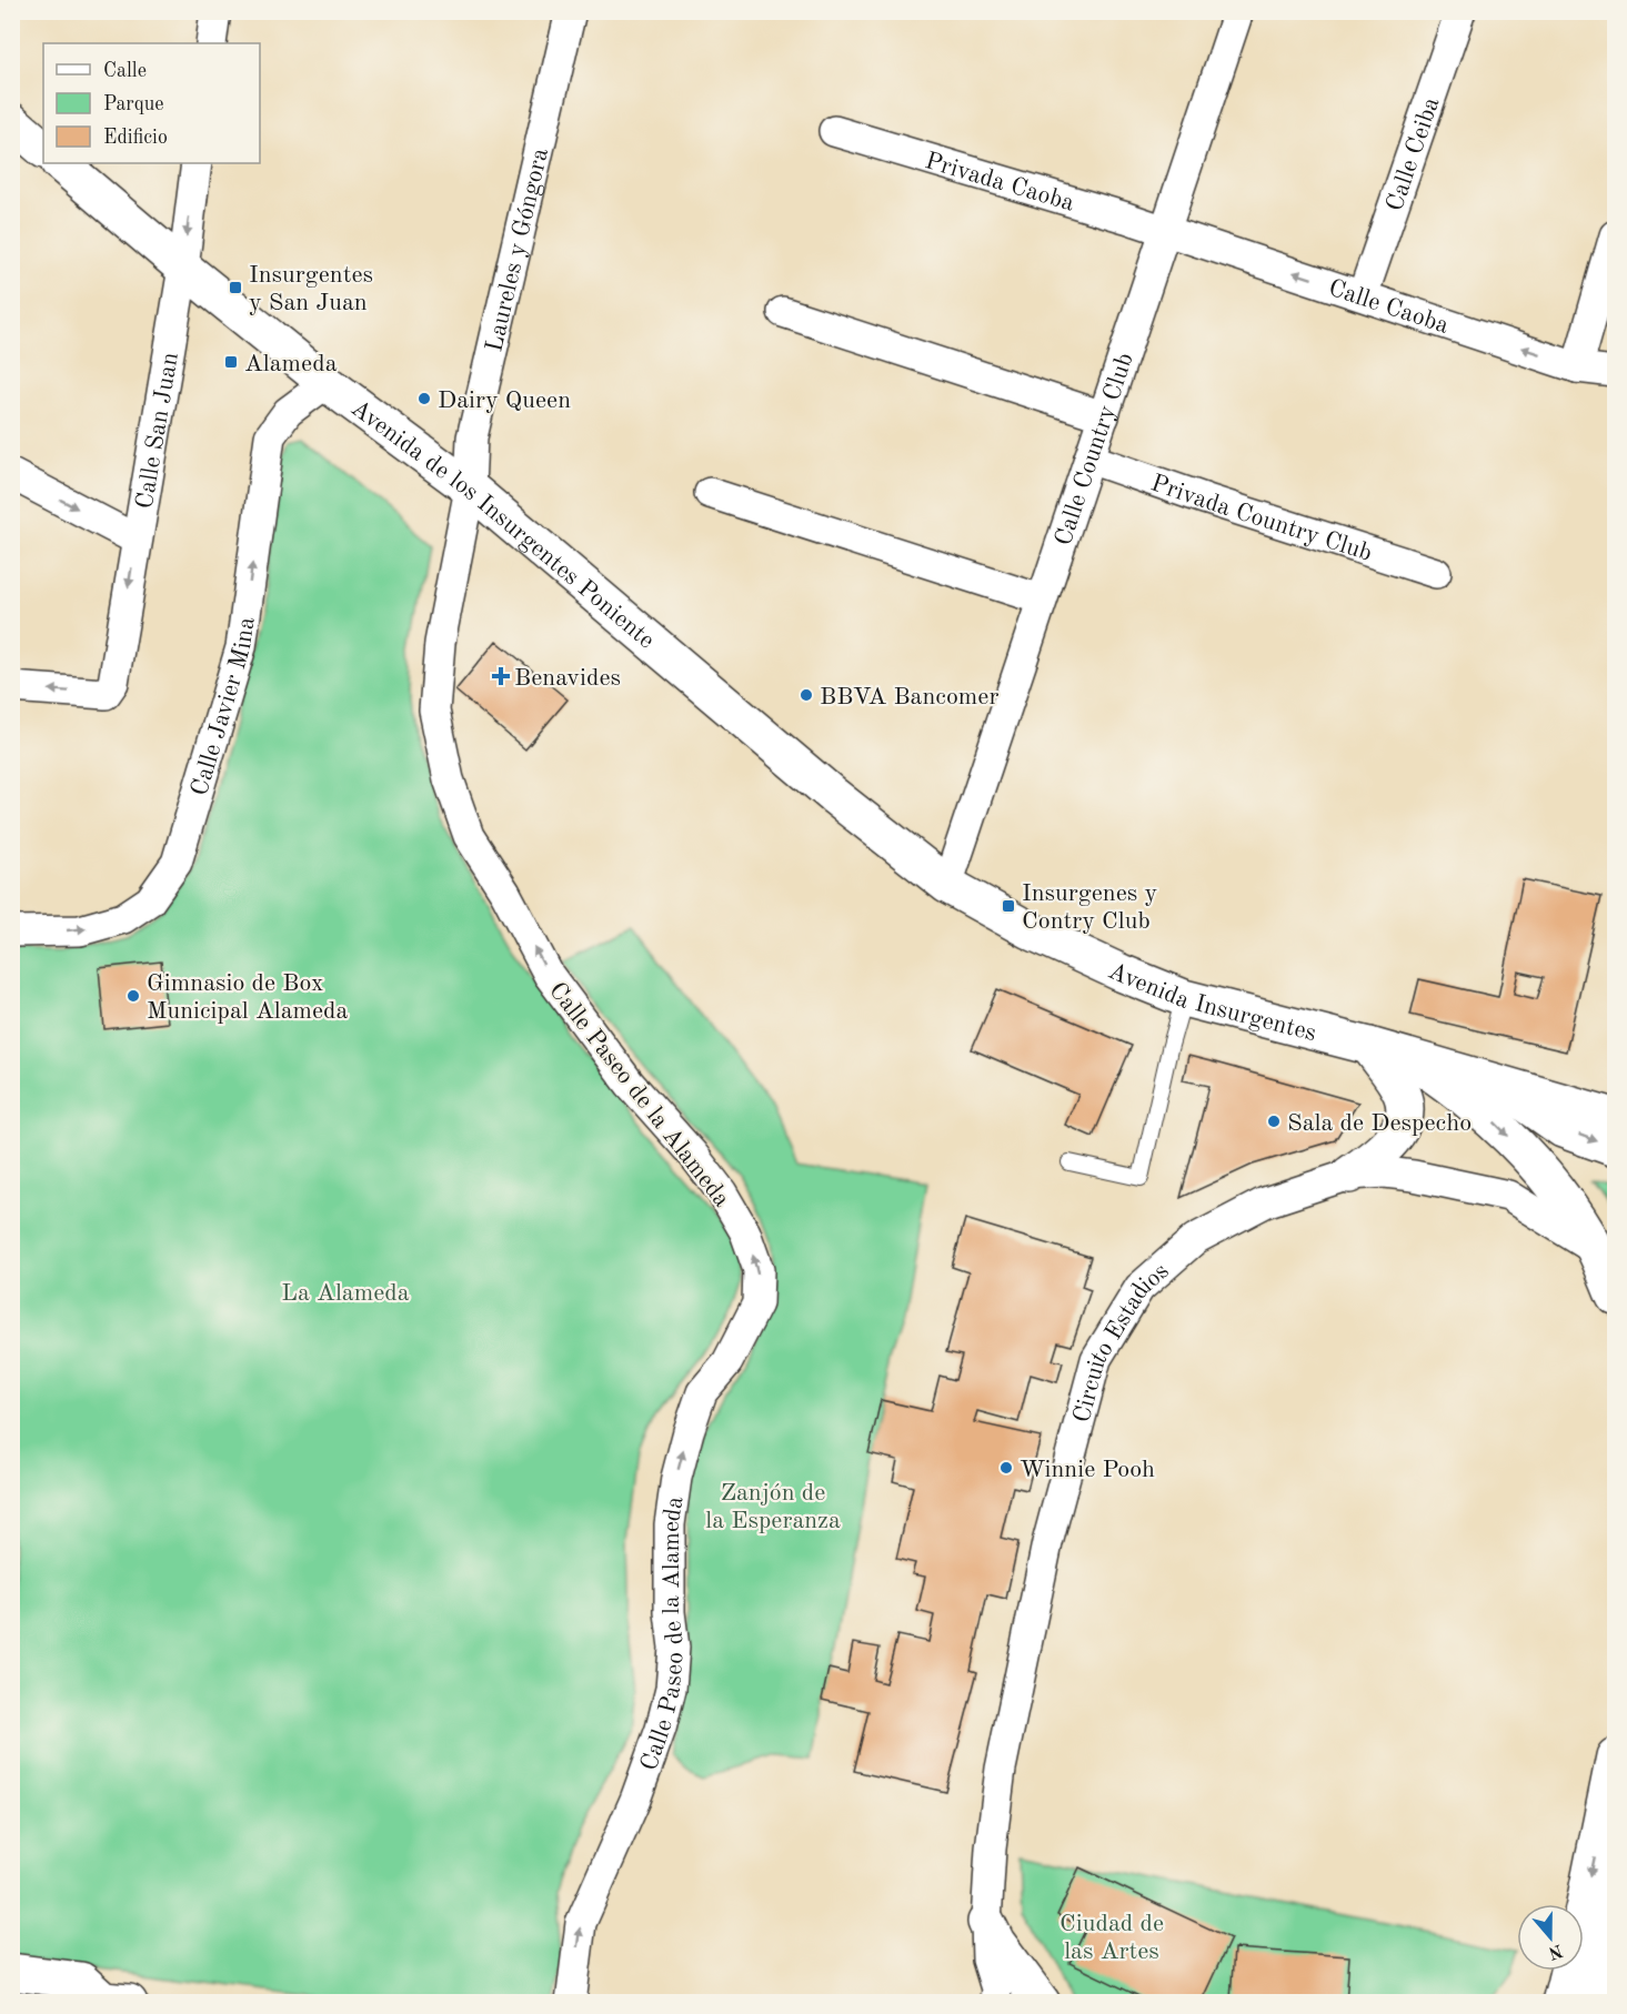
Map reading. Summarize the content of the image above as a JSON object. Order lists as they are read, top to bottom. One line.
{"streets":{"main road":["Avenida de los Insurgentes Poniente","Avenida Insurgentes"],"street":["Calle Ceiba","Privada Caoba","Laureles y Góngora","Calle Caoba","Calle San Juan","Calle Country Club","Privada Country Club","Calle Javier Mina","Calle Paseo de la Alameda","Circuito Estadios"]},"crossings":[["Calle Ceiba","Calle Caoba"],["Privada Caoba","Calle Caoba"],["Privada Caoba","Calle Country Club"],["Laureles y Góngora","Avenida de los Insurgentes Poniente"],["Laureles y Góngora","Calle Paseo de la Alameda"],["Calle Caoba","Calle Country Club"],["Calle San Juan","Avenida de los Insurgentes Poniente"],["Calle Country Club","Privada Country Club"],["Calle Country Club","Avenida de los Insurgentes Poniente"],["Calle Country Club","Avenida Insurgentes"],["Avenida de los Insurgentes Poniente","Calle Javier Mina"],["Avenida de los Insurgentes Poniente","Avenida Insurgentes"],["Avenida de los Insurgentes Poniente","Calle Paseo de la Alameda"]],"one_way":["Calle Caoba","Calle Javier Mina","Calle Paseo de la Alameda"],"parks":["La Alameda","Zanjón de la Esperanza","Ciudad de las Artes"],"places":{"transit":["Insurgentes y San Juan","Alameda","Insurgenes y Contry Club"],"other":["Dairy Queen","BBVA Bancomer","Gimnasio de Box Municipal Alameda","Sala de Despecho","Winnie Pooh"],"health":["Benavides"]},"legend":["Calle","Parque","Edificio"],"north":"bottom"}
